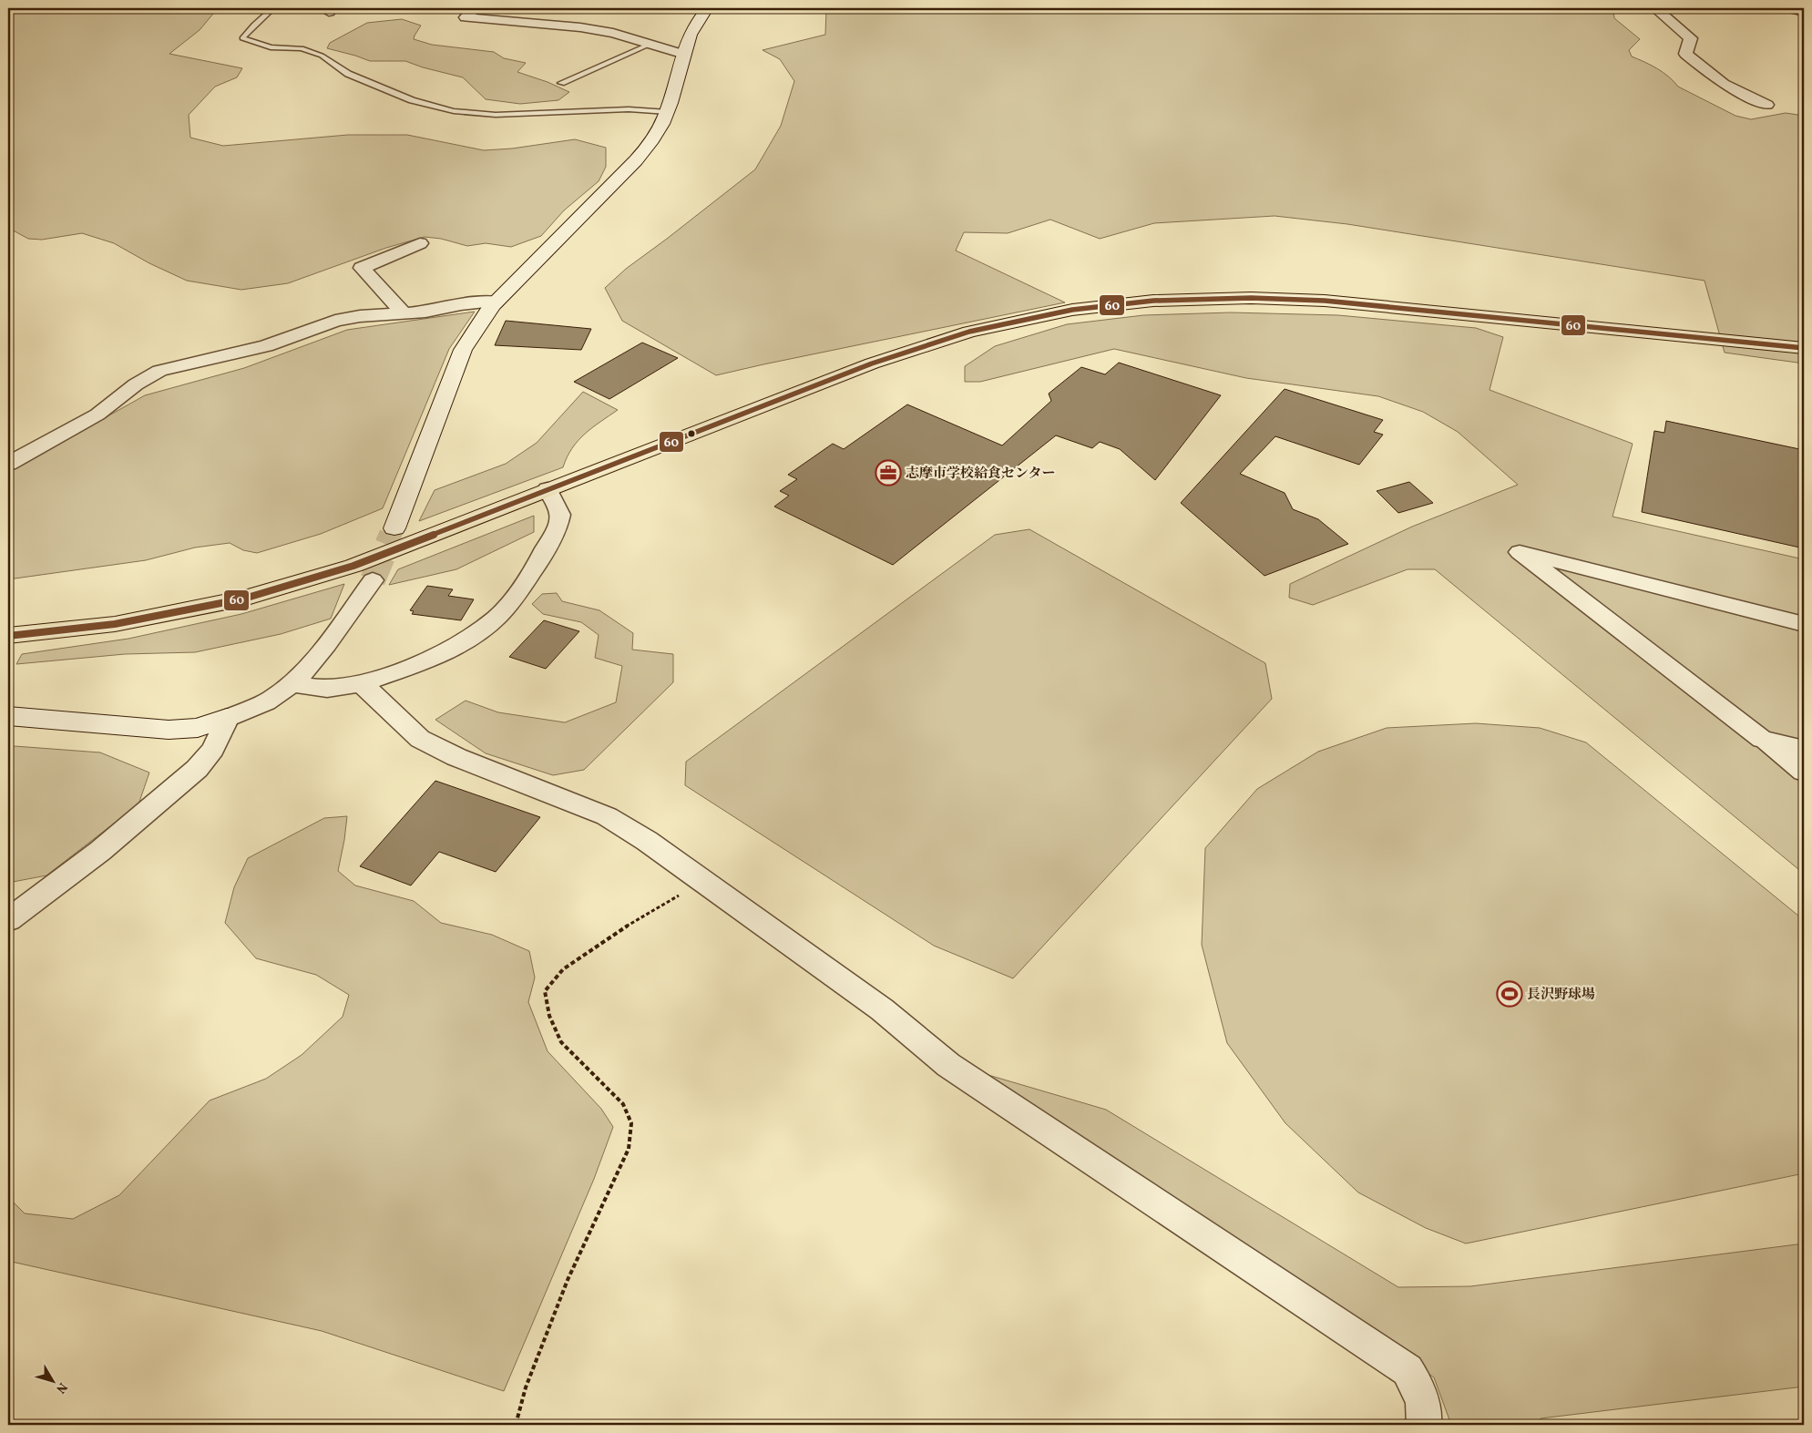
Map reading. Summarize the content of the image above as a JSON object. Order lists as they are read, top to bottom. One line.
{"places":{"office":["志摩市学校給食センター"],"sports":["長沢野球場"]},"lines":["transit line 60"],"north":"bottom right"}
